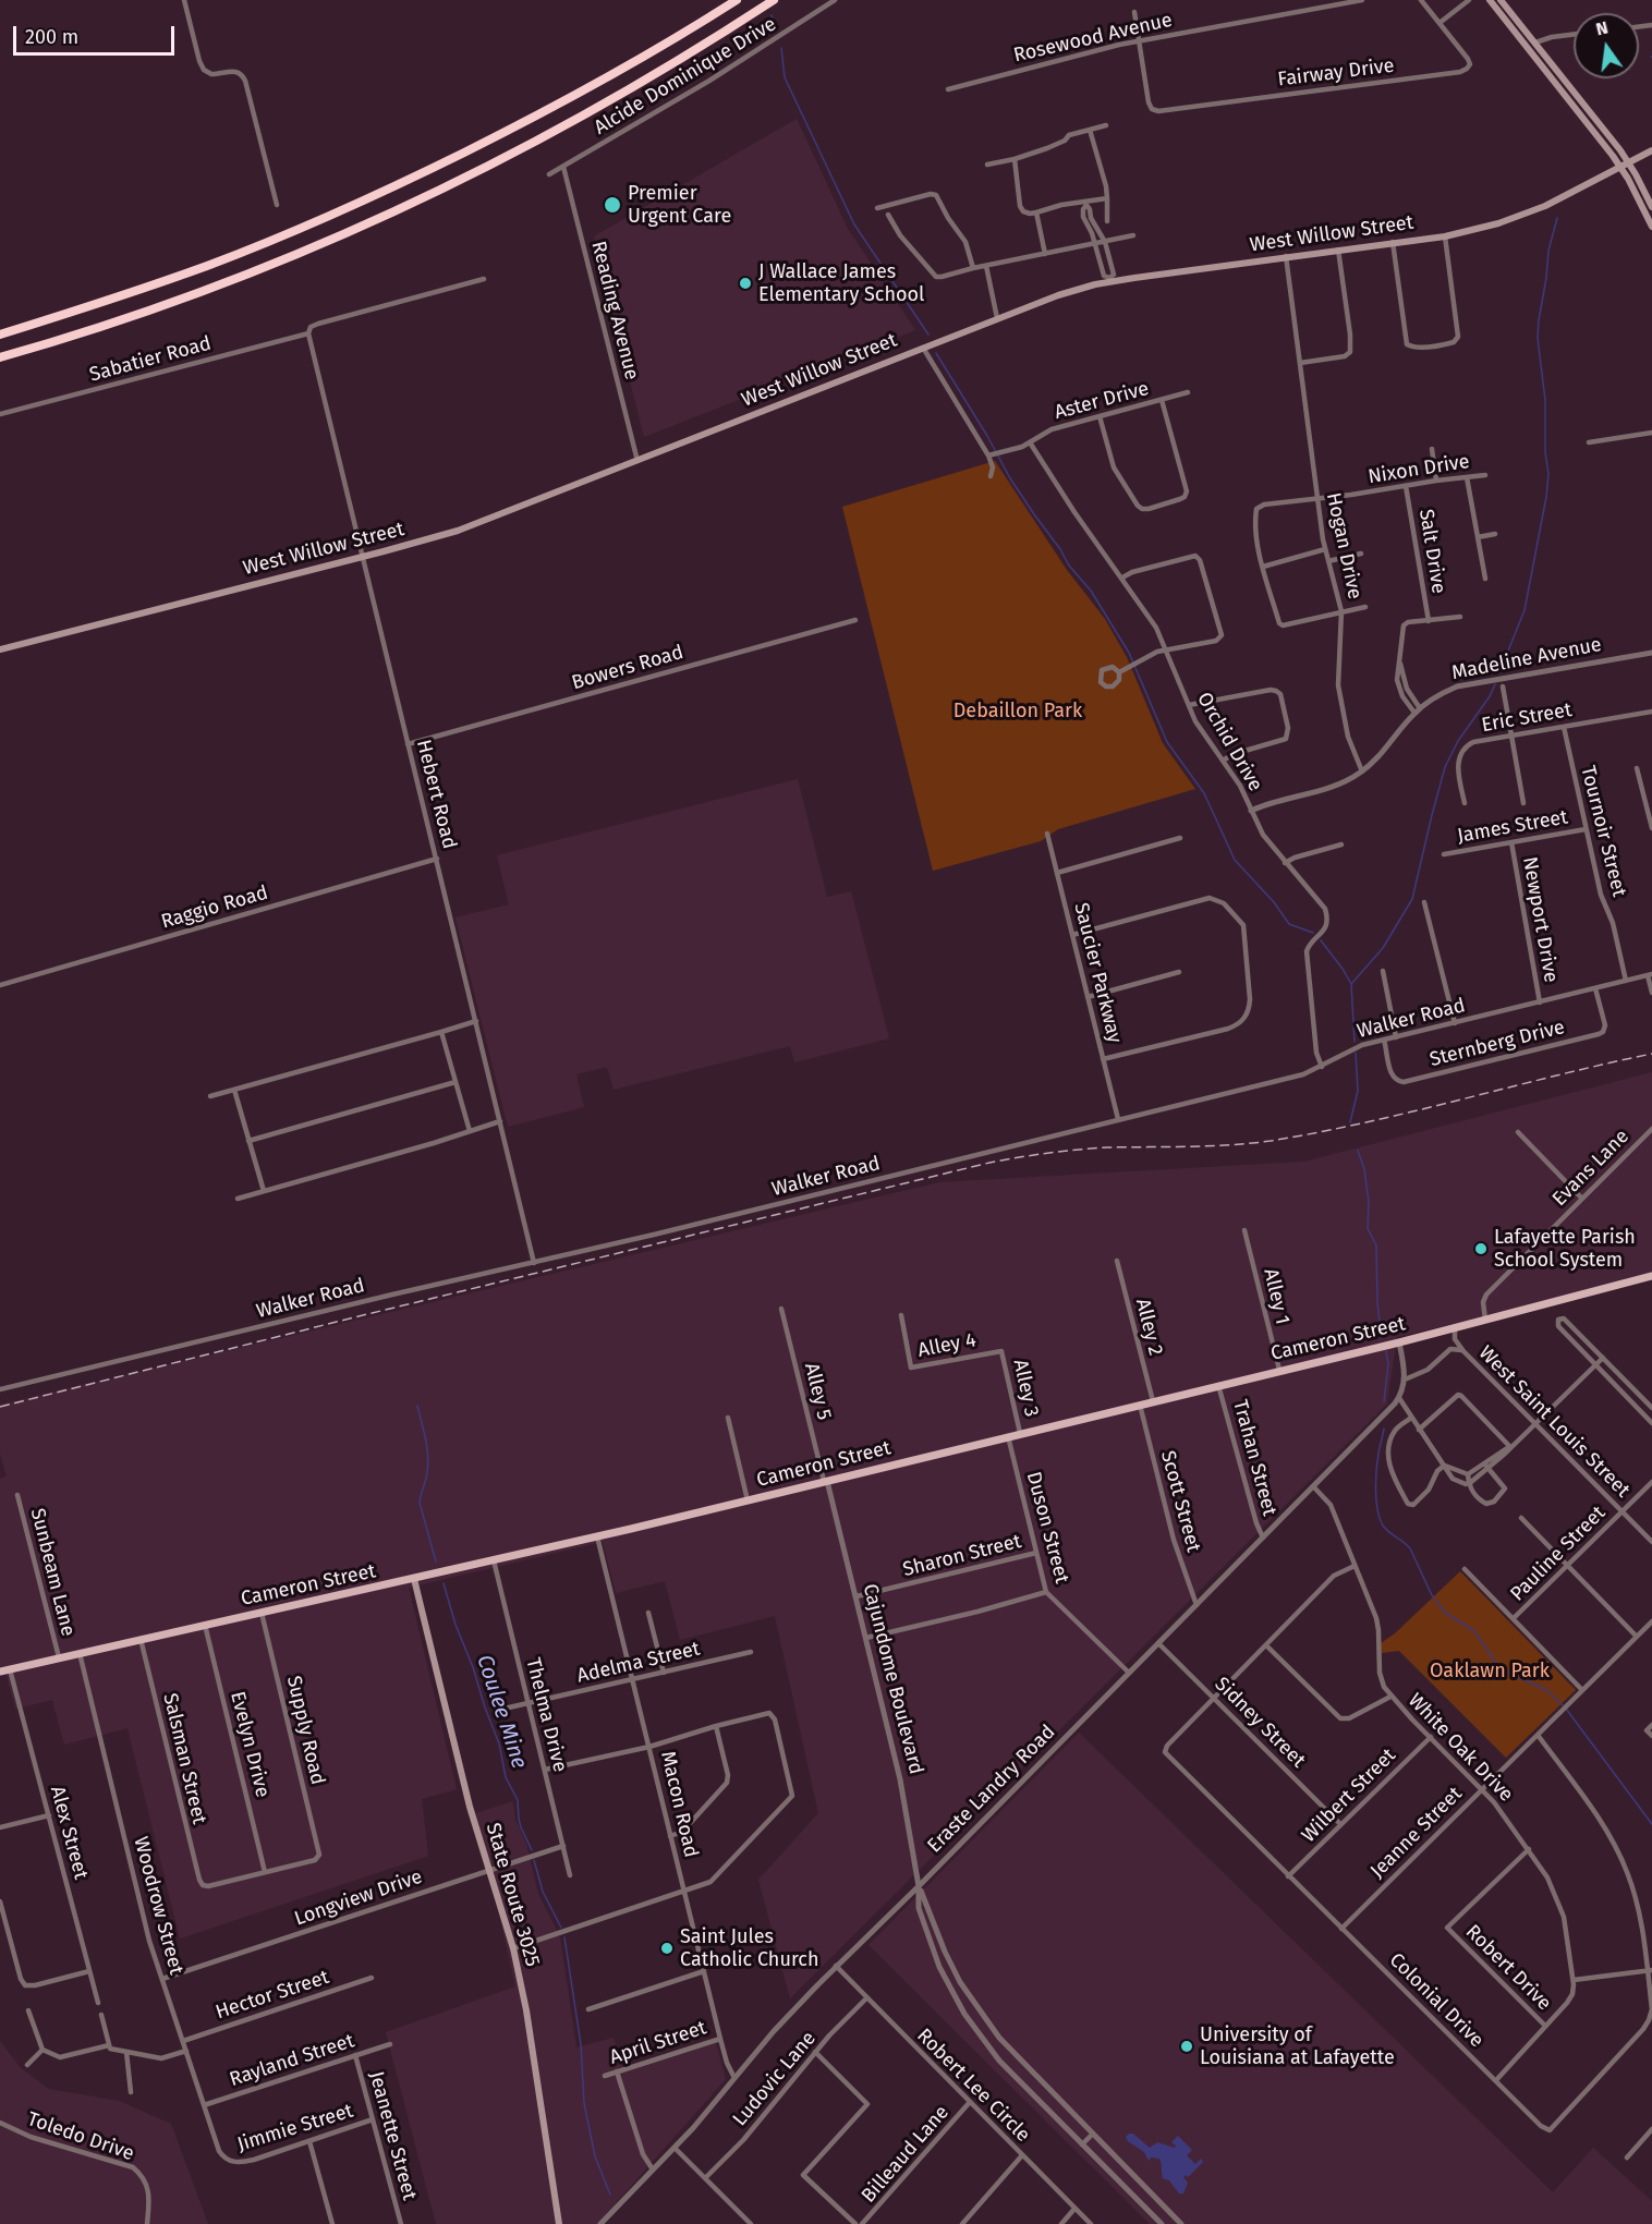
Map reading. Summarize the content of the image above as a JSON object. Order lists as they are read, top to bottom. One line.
{"streets":{"main road":["West Willow Street","Cameron Street","State Route 3025"],"street":["Rosewood Avenue","Fairway Drive","Alcide Dominique Drive","Reading Avenue","Sabatier Road","Aster Drive","Nixon Drive","Hogan Drive","Salt Drive","Madeline Avenue","Bowers Road","Eric Street","Orchid Drive","Hebert Road","James Street","Tournoir Street","Raggio Road","Newport Drive","Saucier Parkway","Walker Road","Sternberg Drive","Evans Lane","Alley 1","Alley 2","Alley 4","Alley 3","Alley 5","West Saint Louis Street","Trahan Street","Scott Street","Duson Street","Pauline Street","Sharon Street","Sunbeam Lane","Adelma Street","Cajundome Boulevard","Thelma Drive","Sidney Street","Supply Road","Evelyn Drive","White Oak Drive","Salsman Street","Eraste Landry Road","Wilbert Street","Macon Road","Alex Street","Jeanne Street","Longview Drive","Woodrow Street","Robert Drive","Hector Street","Colonial Drive","April Street","Rayland Street","Ludovic Lane","Robert Lee Circle","Jimmie Street","Jeanette Street","Toledo Drive","Billeaud Lane"]},"crossings":[["Rosewood Avenue","Fairway Drive"],["Alcide Dominique Drive","Reading Avenue"],["West Willow Street","Reading Avenue"],["West Willow Street","Hogan Drive"],["West Willow Street","Hebert Road"],["Sabatier Road","Hebert Road"],["Aster Drive","Orchid Drive"],["Nixon Drive","Hogan Drive"],["Nixon Drive","Salt Drive"],["Hogan Drive","Madeline Avenue"],["Madeline Avenue","Orchid Drive"],["Bowers Road","Hebert Road"],["Eric Street","Tournoir Street"],["Orchid Drive","Walker Road"],["Hebert Road","Raggio Road"],["Hebert Road","Walker Road"],["James Street","Tournoir Street"],["James Street","Newport Drive"],["Tournoir Street","Walker Road"],["Newport Drive","Walker Road"],["Saucier Parkway","Walker Road"],["Walker Road","Sternberg Drive"],["Evans Lane","Cameron Street"],["Alley 1","Cameron Street"],["Alley 2","Cameron Street"],["Cameron Street","Alley 3"],["Cameron Street","Alley 5"],["Cameron Street","Trahan Street"],["Cameron Street","Scott Street"],["Cameron Street","Duson Street"],["Cameron Street","Sunbeam Lane"],["Cameron Street","Cajundome Boulevard"],["Cameron Street","Thelma Drive"],["Cameron Street","Supply Road"],["Cameron Street","Evelyn Drive"],["Cameron Street","Salsman Street"],["Cameron Street","Eraste Landry Road"],["Cameron Street","Macon Road"],["Cameron Street","Alex Street"],["Cameron Street","State Route 3025"],["Cameron Street","Woodrow Street"],["Alley 4","Alley 3"],["Alley 5","Cajundome Boulevard"],["West Saint Louis Street","Pauline Street"],["Trahan Street","Eraste Landry Road"],["Scott Street","Eraste Landry Road"],["Duson Street","Sharon Street"],["Duson Street","Eraste Landry Road"],["Sharon Street","Cajundome Boulevard"],["Adelma Street","Thelma Drive"],["Adelma Street","Macon Road"],["Cajundome Boulevard","Eraste Landry Road"],["Thelma Drive","Longview Drive"],["Sidney Street","Eraste Landry Road"],["Sidney Street","Wilbert Street"],["Sidney Street","Colonial Drive"],["Supply Road","Evelyn Drive"],["Supply Road","Salsman Street"],["Evelyn Drive","Salsman Street"],["White Oak Drive","Eraste Landry Road"],["White Oak Drive","Wilbert Street"],["White Oak Drive","Jeanne Street"],["White Oak Drive","Robert Drive"],["White Oak Drive","Colonial Drive"],["Eraste Landry Road","Macon Road"],["Eraste Landry Road","Robert Lee Circle"],["Wilbert Street","Colonial Drive"],["Macon Road","April Street"],["Jeanne Street","Colonial Drive"],["State Route 3025","Longview Drive"],["Longview Drive","Woodrow Street"],["Woodrow Street","Hector Street"],["Woodrow Street","Rayland Street"],["Woodrow Street","Jimmie Street"],["Rayland Street","Jeanette Street"],["Ludovic Lane","Robert Lee Circle"],["Robert Lee Circle","Billeaud Lane"],["Jimmie Street","Jeanette Street"]],"water":["Coulee Mine"],"parks":["Debaillon Park","Oaklawn Park"],"places":["Premier Urgent Care","J Wallace James Elementary School","Lafayette Parish School System","Saint Jules Catholic Church","University of Louisiana at Lafayette"],"scale_bar":"200 m","north":"top"}
